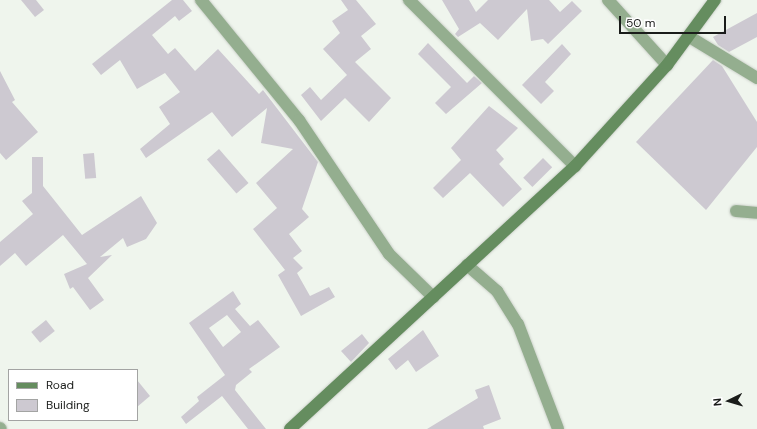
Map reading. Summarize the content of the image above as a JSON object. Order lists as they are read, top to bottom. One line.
{"legend":["Road","Building"],"scale_bar":"50 m","north":"left"}
